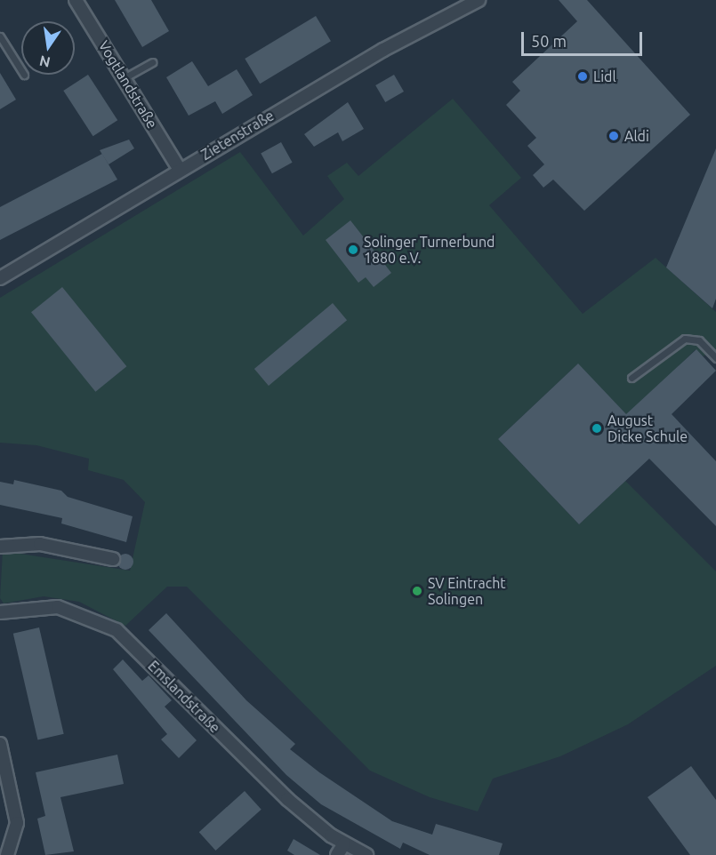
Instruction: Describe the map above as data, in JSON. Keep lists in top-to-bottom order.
{
  "streets": {
    "street": ["Vogtlandstraße", "Zietenstraße", "Emslandstraße"]
  },
  "crossings": [
    ["Vogtlandstraße", "Zietenstraße"]
  ],
  "places": [
    "Lidl",
    "Aldi",
    "Solinger Turnerbund 1880 e.V.",
    "August Dicke Schule",
    "SV Eintracht Solingen"
  ],
  "scale_bar": "50 m",
  "north": "bottom"
}
